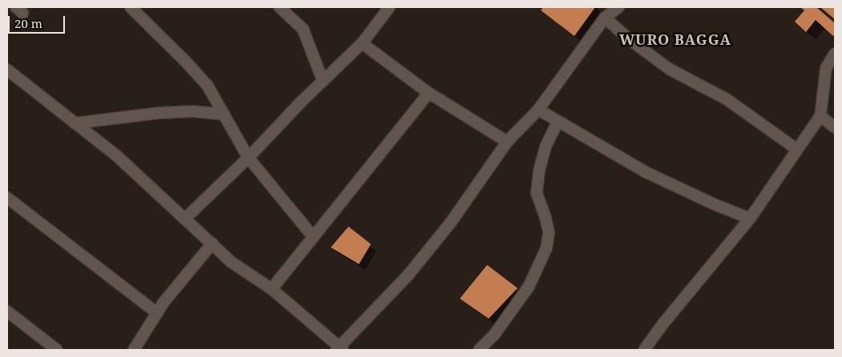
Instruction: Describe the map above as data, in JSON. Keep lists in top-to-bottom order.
{
  "districts": ["WURO BAGGA"],
  "scale_bar": "20 m"
}
